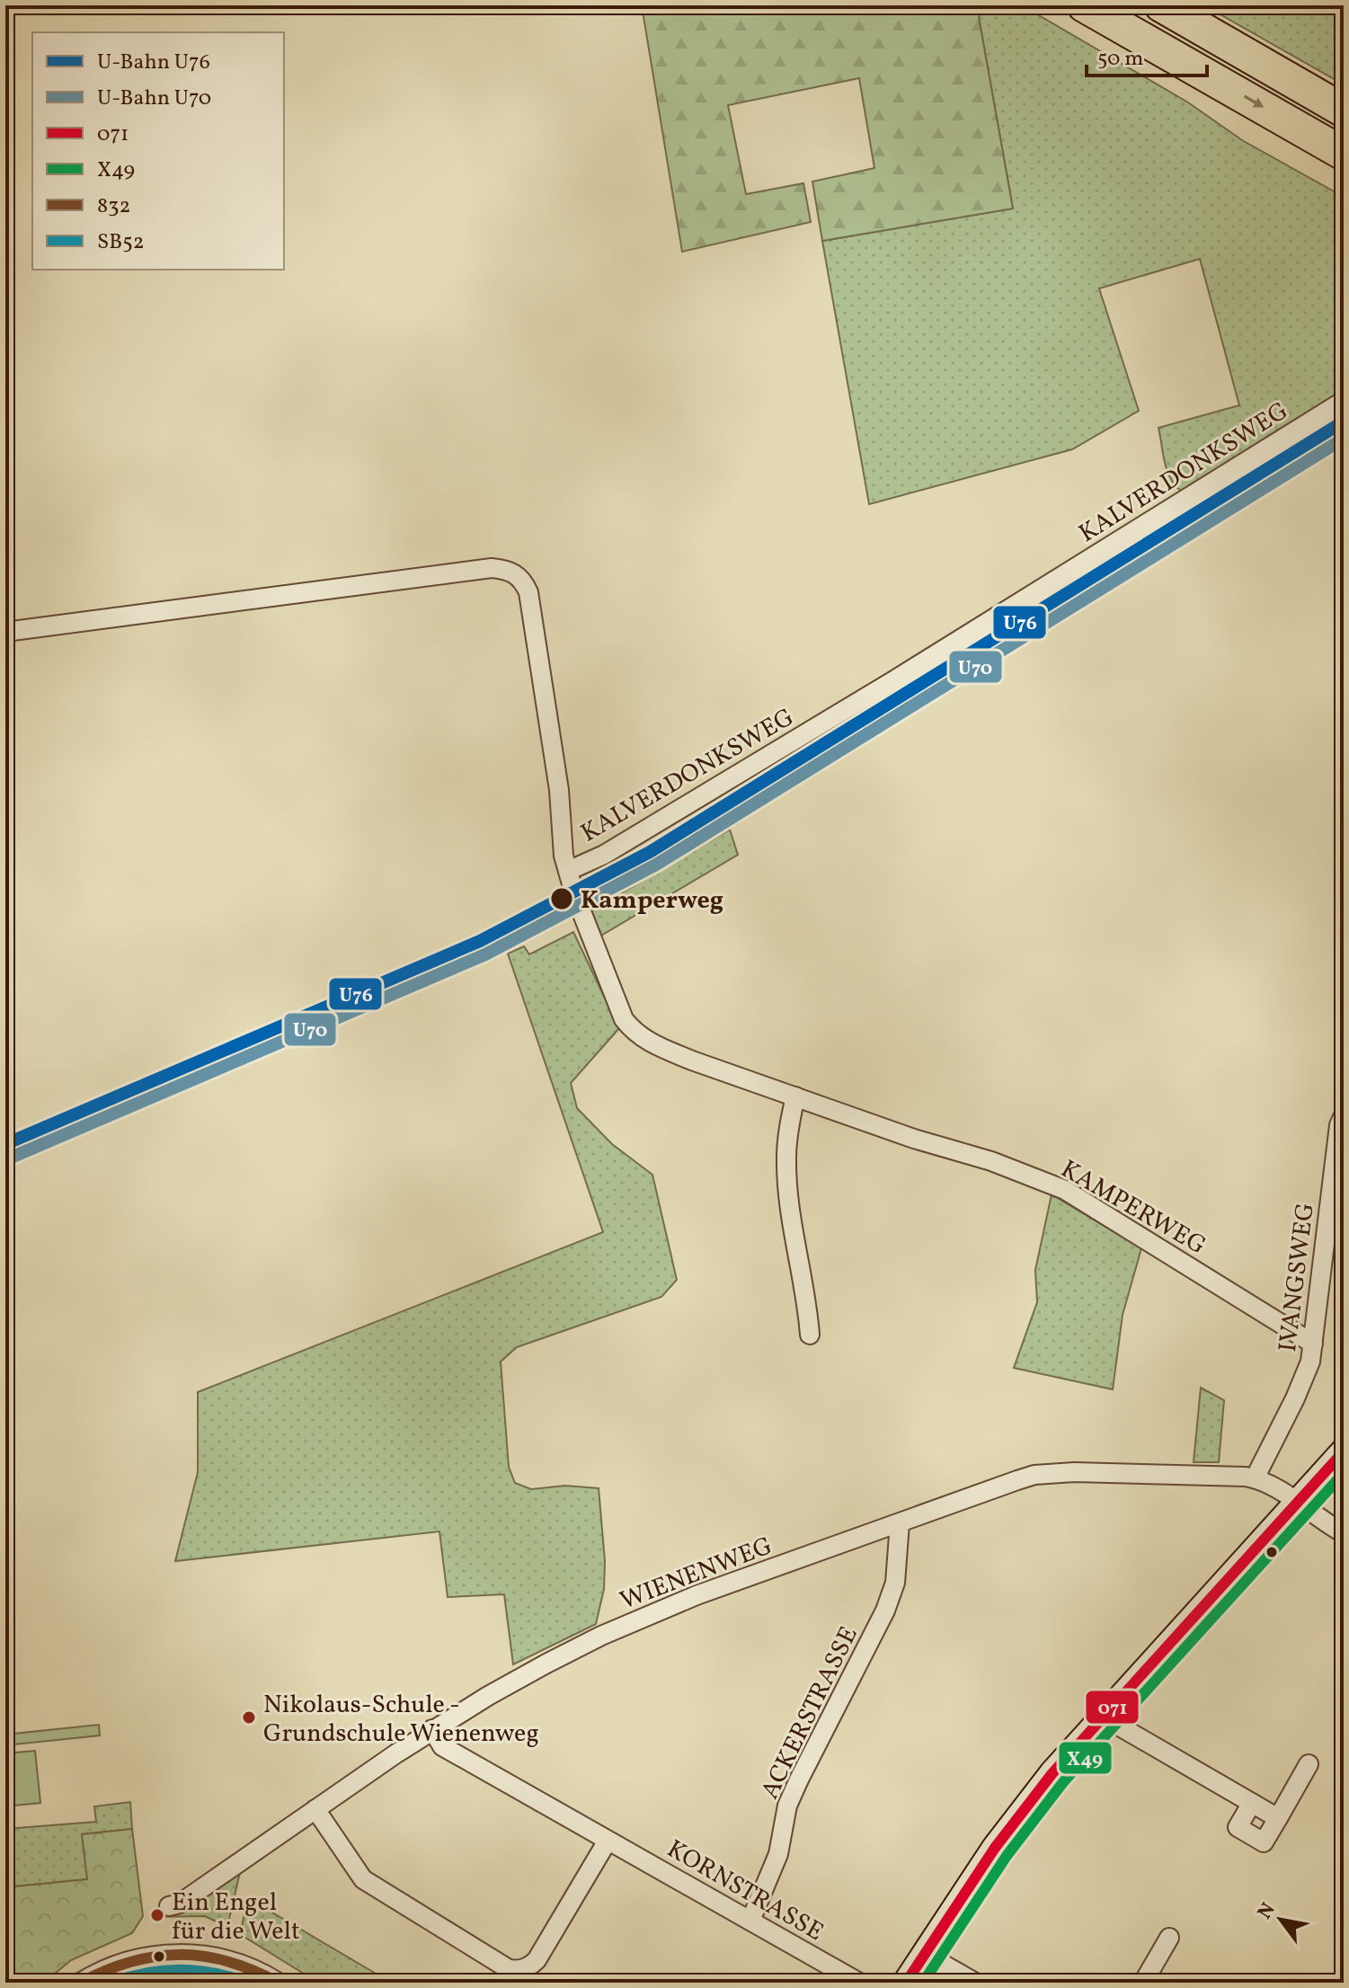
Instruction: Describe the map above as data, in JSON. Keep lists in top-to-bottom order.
{
  "streets": {
    "street": [
      "KALVERDONKSWEG",
      "KAMPERWEG",
      "IVANGSWEG",
      "WIENENWEG",
      "ACKERSTRASSE",
      "KORNSTRASSE"
    ]
  },
  "crossings": [
    ["KALVERDONKSWEG", "KAMPERWEG"],
    ["KAMPERWEG", "IVANGSWEG"],
    ["IVANGSWEG", "WIENENWEG"],
    ["WIENENWEG", "ACKERSTRASSE"],
    ["WIENENWEG", "KORNSTRASSE"],
    ["ACKERSTRASSE", "KORNSTRASSE"]
  ],
  "places": ["Kamperweg", "Nikolaus-Schule - Grundschule Wienenweg", "Ein Engel für die Welt"],
  "lines": [
    "metro line U76",
    "metro line U70",
    "transit line 071",
    "transit line X49",
    "transit line 832",
    "transit line SB52"
  ],
  "legend": [
    "U-Bahn U76",
    "U-Bahn U70",
    "071",
    "X49",
    "832",
    "SB52"
  ],
  "scale_bar": "50 m",
  "north": "top left"
}
